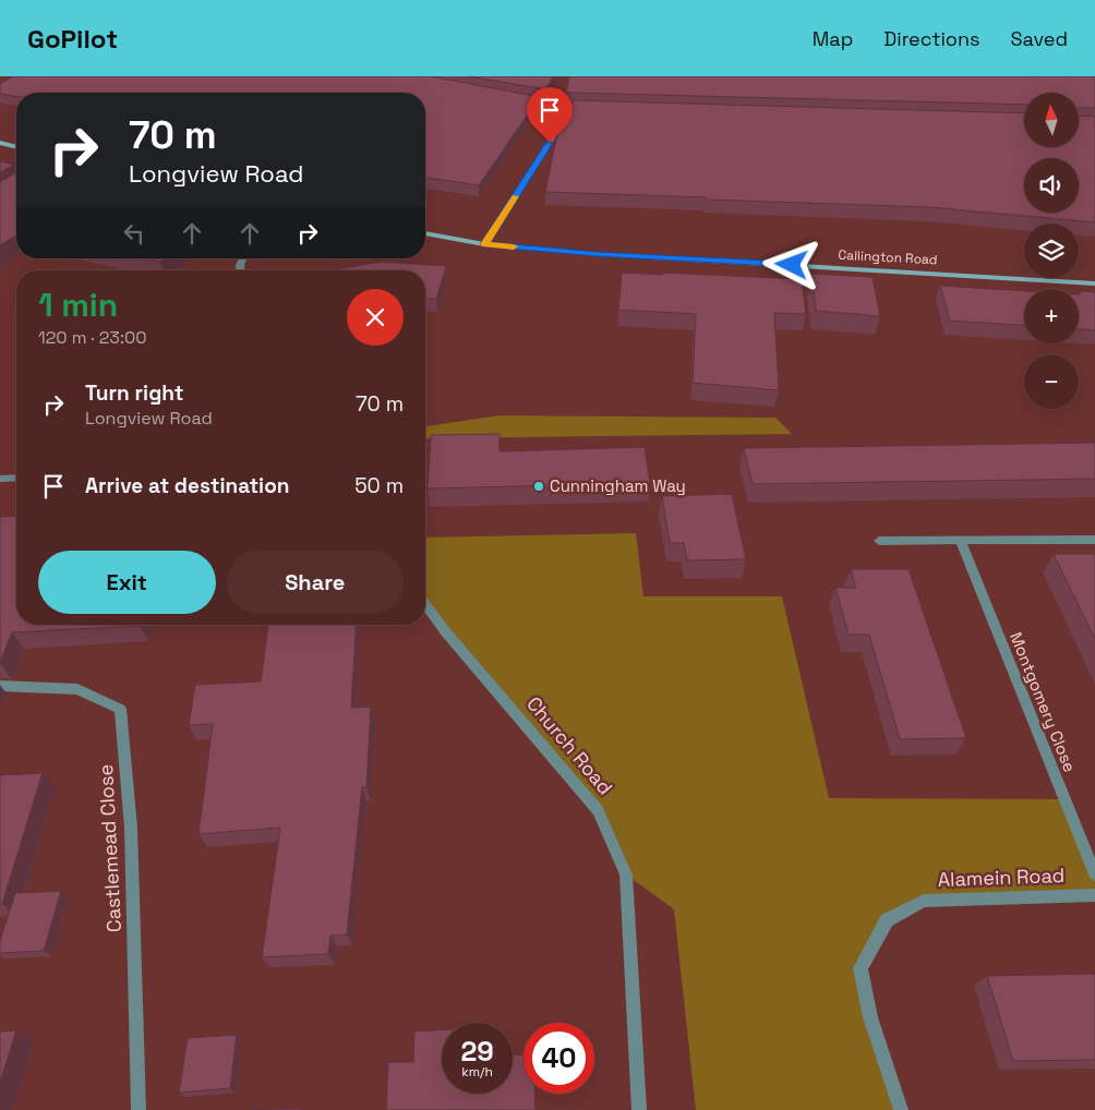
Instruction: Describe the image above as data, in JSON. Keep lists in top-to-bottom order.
{
  "streets": {
    "street": [
      "Callington Road",
      "Montgomery Close",
      "Church Road",
      "Castlemead Close",
      "Alamein Road"
    ]
  },
  "places": ["Cunningham Way"],
  "north": "top",
  "page": {
    "header": "GoPilot",
    "nav": ["Map", "Directions", "Saved"],
    "map_buttons": ["+", "−"],
    "turn": ["70 m", "Longview Road"],
    "heading": ["1 min", "120 m · 23:00"],
    "list": [
      {
        "name": "Turn right",
        "note": "Longview Road",
        "value": "70 m"
      },
      {
        "name": "Arrive at destination",
        "value": "50 m"
      }
    ],
    "buttons": ["Exit", "Share"],
    "speed": "29 km/h",
    "limit": "40"
  }
}
